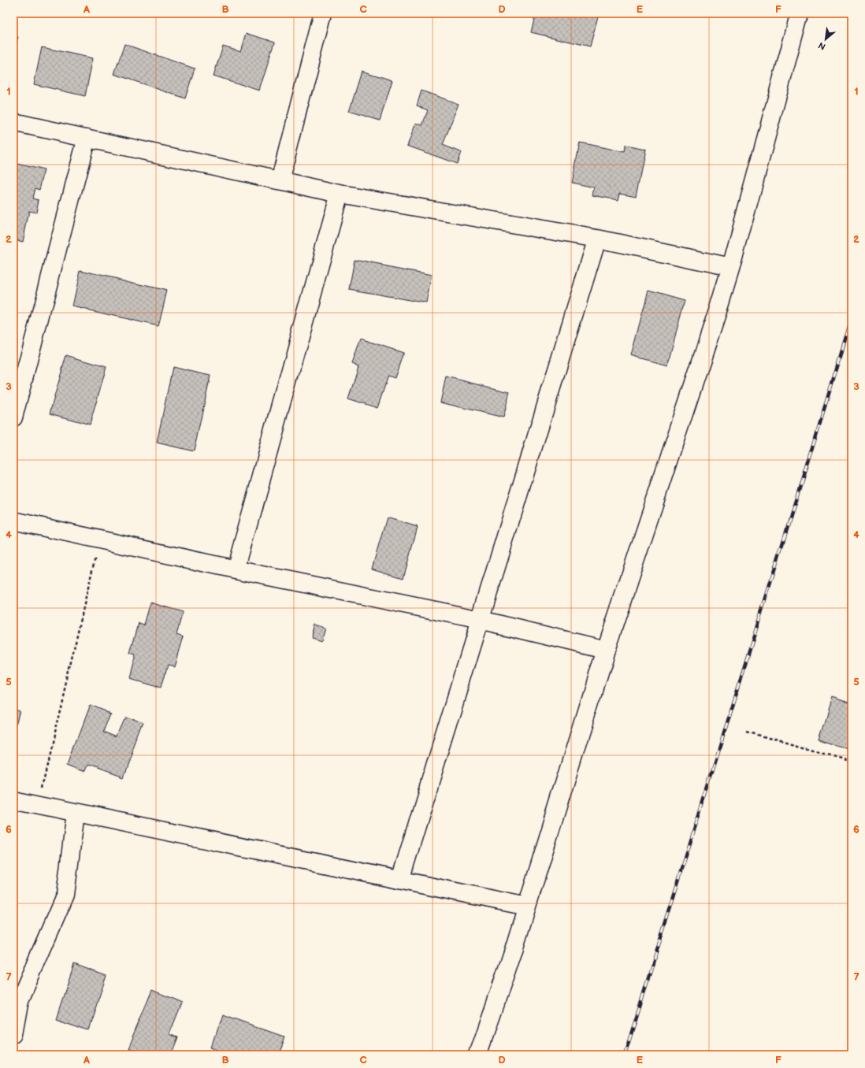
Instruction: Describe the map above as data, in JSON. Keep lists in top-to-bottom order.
{
  "north": "bottom left",
  "grid": {
    "columns": [
      "A",
      "B",
      "C",
      "D",
      "E",
      "F"
    ],
    "rows": [
      "1",
      "2",
      "3",
      "4",
      "5",
      "6",
      "7"
    ]
  }
}
